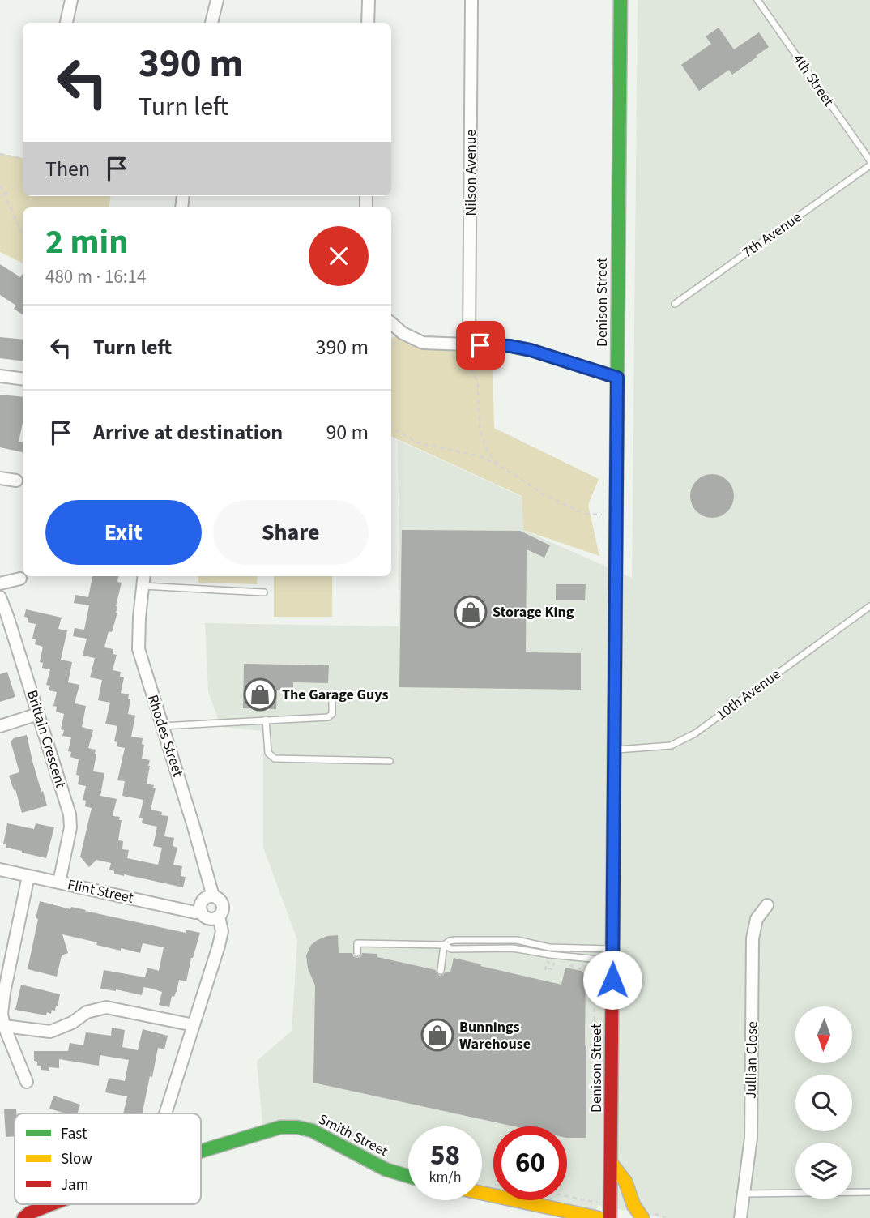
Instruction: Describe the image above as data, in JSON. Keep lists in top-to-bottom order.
{
  "streets": {
    "main road": ["Denison Street", "Smith Street"],
    "street": [
      "Nilson Avenue",
      "Rhodes Street",
      "Brittain Crescent",
      "Flint Street",
      "Jullian Close"
    ],
    "lane": ["4th Street", "7th Avenue", "10th Avenue"]
  },
  "crossings": [
    ["Denison Street", "10th Avenue"],
    ["Rhodes Street", "Flint Street"],
    ["Brittain Crescent", "Flint Street"]
  ],
  "places": {
    "shop": ["Storage King", "The Garage Guys", "Bunnings Warehouse"]
  },
  "legend": ["Fast", "Slow", "Jam"],
  "north": "bottom",
  "page": {
    "turn": ["390 m", "Turn left"],
    "then": "Then",
    "heading": ["2 min", "480 m · 16:14"],
    "list": [
      {
        "name": "Turn left",
        "value": "390 m"
      },
      {
        "name": "Arrive at destination",
        "value": "90 m"
      }
    ],
    "buttons": ["Exit", "Share"],
    "speed": "58 km/h",
    "limit": "60"
  }
}
